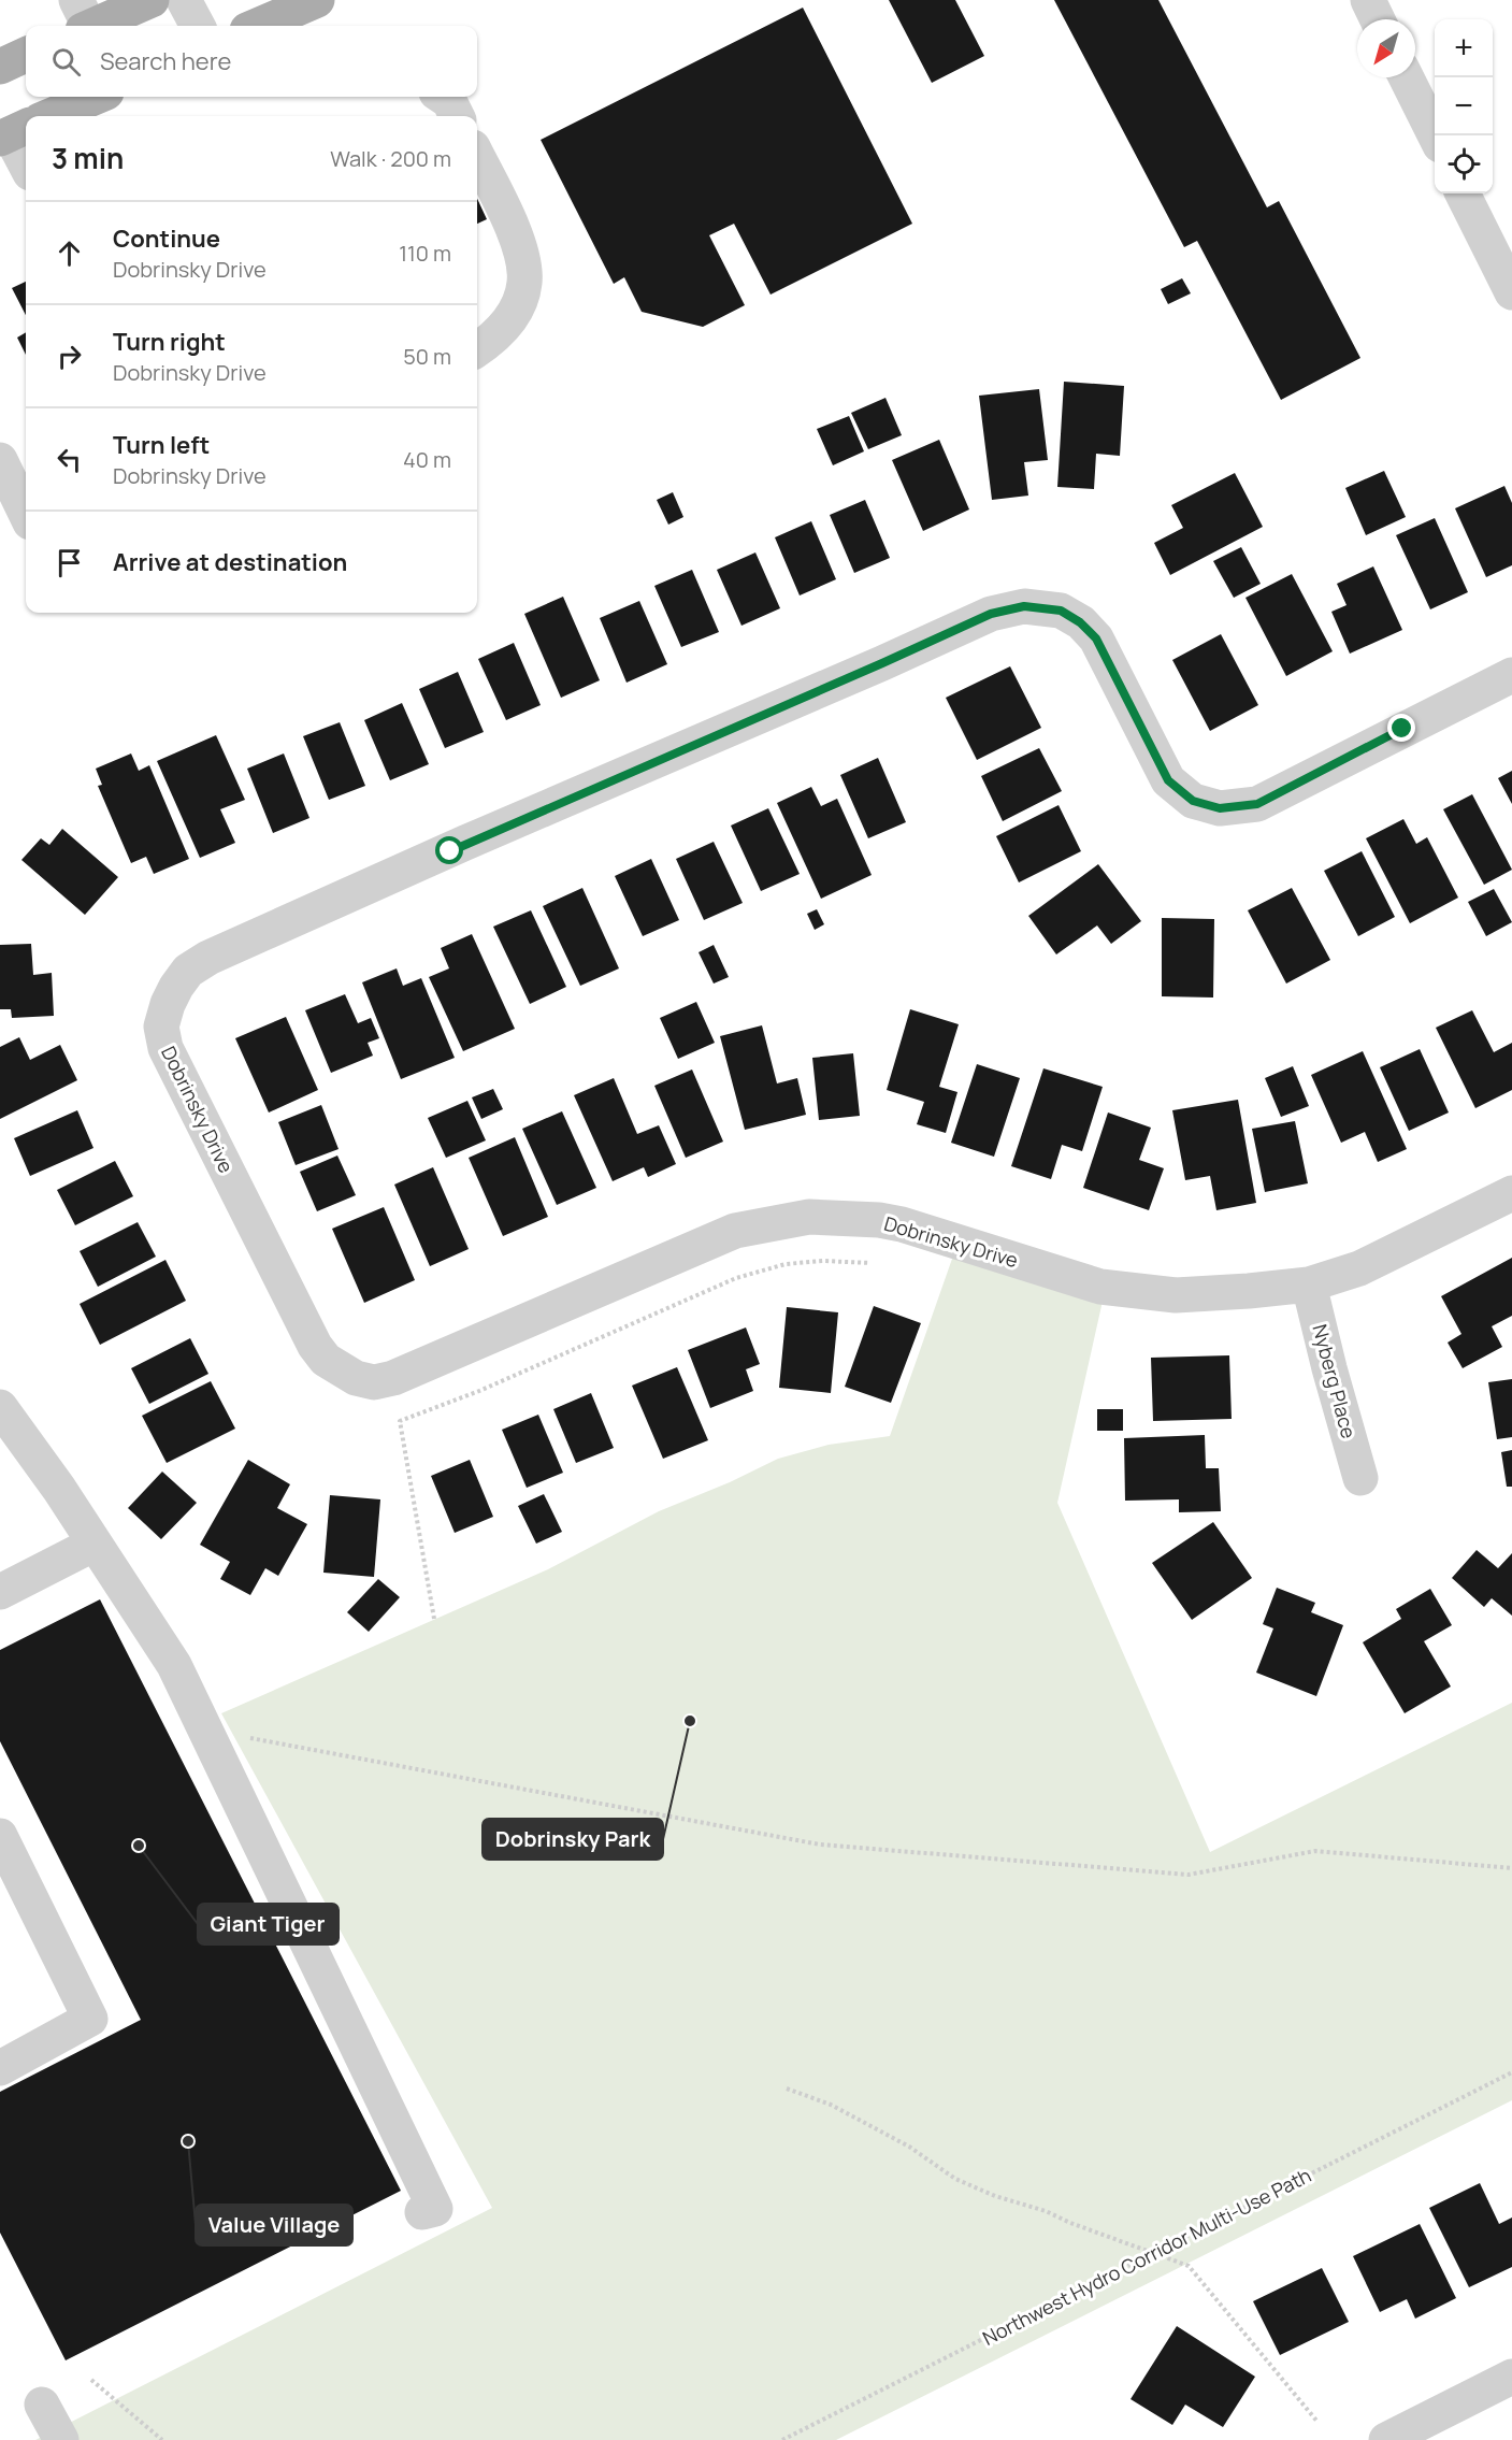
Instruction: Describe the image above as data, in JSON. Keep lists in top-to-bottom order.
{
  "streets": {
    "street": ["Dobrinsky Drive", "Nyberg Place"],
    "path": ["Northwest Hydro Corridor Multi-Use Path"]
  },
  "crossings": [
    ["Dobrinsky Drive", "Nyberg Place"]
  ],
  "places": ["Dobrinsky Park", "Giant Tiger", "Value Village"],
  "north": "bottom left",
  "page": {
    "map_buttons": ["+", "−"],
    "search": "Search here",
    "heading": ["3 min", "Walk · 200 m"],
    "list": [
      ["Continue", "Dobrinsky Drive", "110 m"],
      ["Turn right", "Dobrinsky Drive", "50 m"],
      ["Turn left", "Dobrinsky Drive", "40 m"],
      "Arrive at destination"
    ]
  }
}
